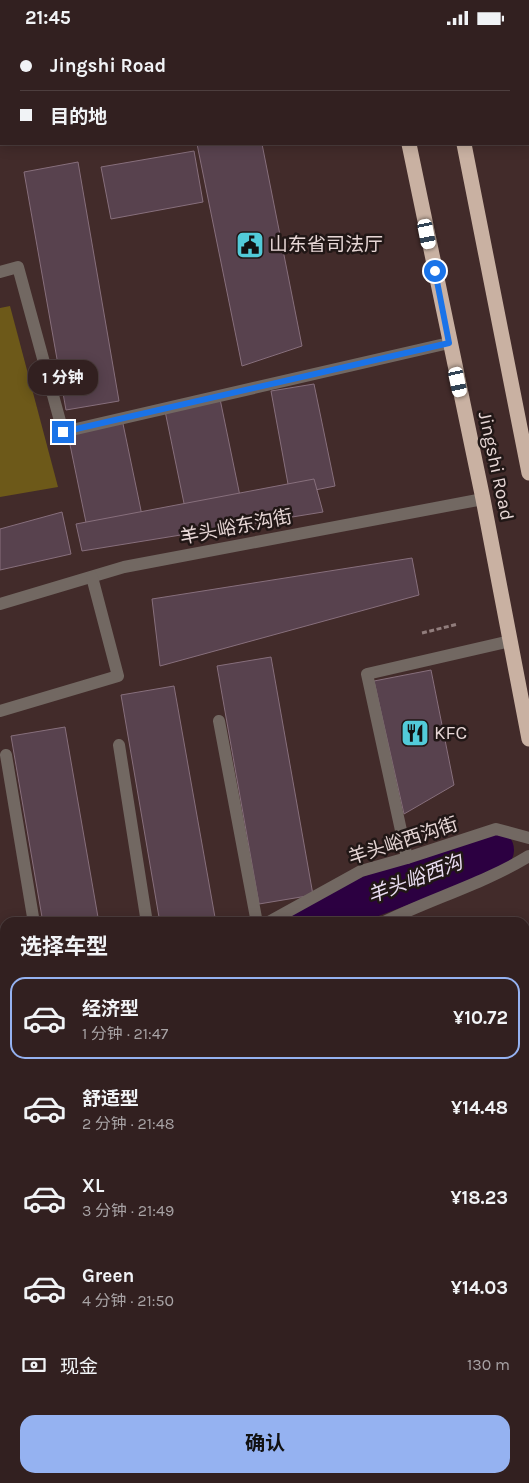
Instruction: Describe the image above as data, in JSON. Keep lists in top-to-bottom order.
{
  "streets": {
    "highway": ["Jingshi Road"],
    "street": ["羊头峪东沟街", "羊头峪西沟街"]
  },
  "crossings": [
    ["Jingshi Road", "羊头峪东沟街"]
  ],
  "water": ["羊头峪西沟"],
  "places": {
    "public building": ["山东省司法厅"],
    "restaurant": ["KFC"]
  },
  "page": {
    "status": "21:45",
    "banner": ["Jingshi Road", "目的地"],
    "bubble": "1 分钟",
    "heading": "选择车型",
    "list": [
      {
        "name": "经济型",
        "note": "1 分钟 · 21:47",
        "value": "¥10.72"
      },
      {
        "name": "舒适型",
        "note": "2 分钟 · 21:48",
        "value": "¥14.48"
      },
      {
        "name": "XL",
        "note": "3 分钟 · 21:49",
        "value": "¥18.23"
      },
      {
        "name": "Green",
        "note": "4 分钟 · 21:50",
        "value": "¥14.03"
      }
    ],
    "pay": ["现金", "130 m"],
    "buttons": "确认"
  }
}
